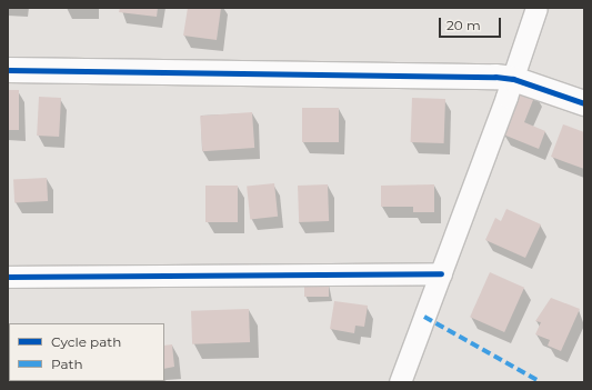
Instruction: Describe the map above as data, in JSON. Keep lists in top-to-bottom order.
{
  "legend": ["Cycle path", "Path"],
  "scale_bar": "20 m"
}
